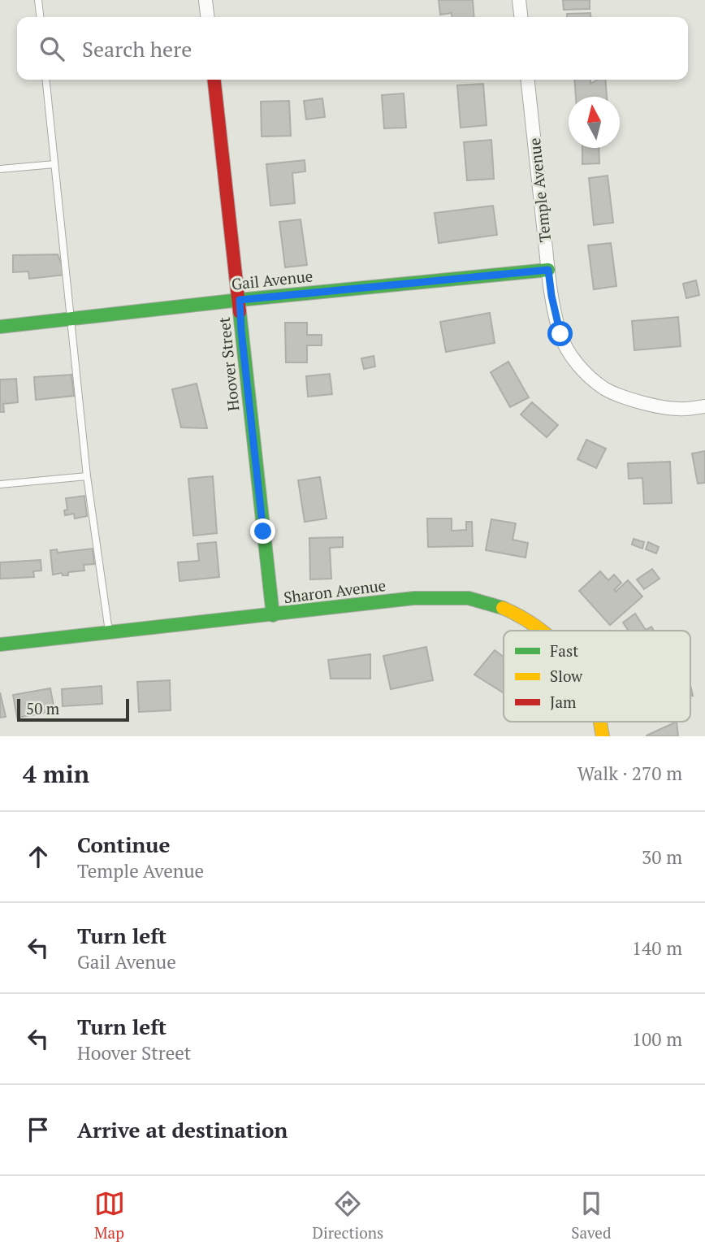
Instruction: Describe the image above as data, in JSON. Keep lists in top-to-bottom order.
{
  "streets": {
    "street": [
      "Temple Avenue",
      "Gail Avenue",
      "Hoover Street",
      "Sharon Avenue"
    ]
  },
  "crossings": [
    ["Temple Avenue", "Gail Avenue"],
    ["Gail Avenue", "Hoover Street"],
    ["Hoover Street", "Sharon Avenue"]
  ],
  "legend": ["Fast", "Slow", "Jam"],
  "scale_bar": "50 m",
  "north": "top",
  "page": {
    "search": "Search here",
    "scale": "50 m",
    "heading": ["4 min", "Walk · 270 m"],
    "list": [
      ["Continue", "Temple Avenue", "30 m"],
      ["Turn left", "Gail Avenue", "140 m"],
      ["Turn left", "Hoover Street", "100 m"],
      "Arrive at destination"
    ],
    "nav": ["Map", "Directions", "Saved"]
  }
}
